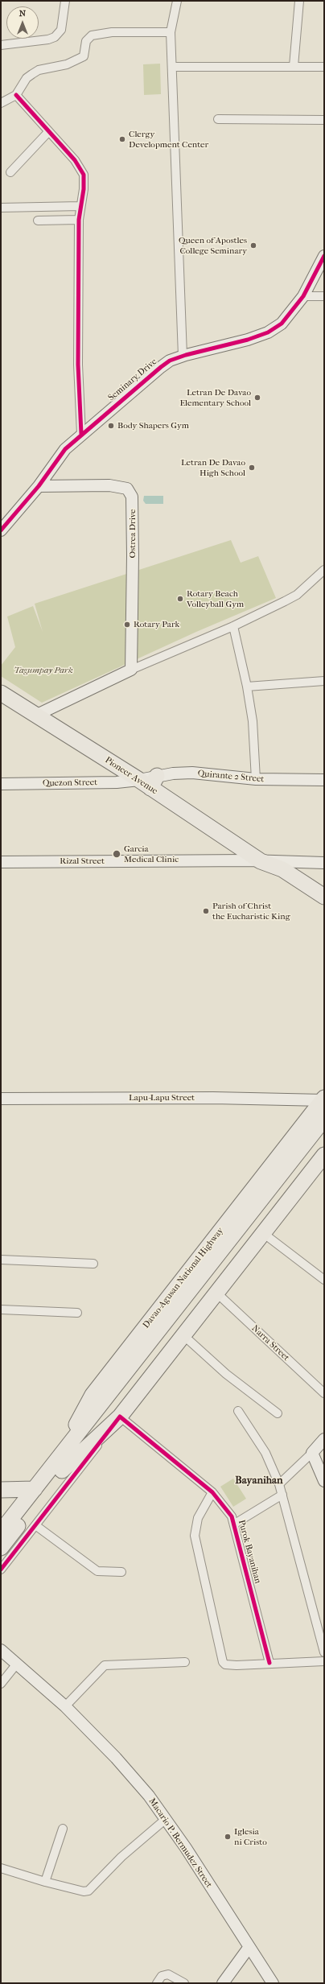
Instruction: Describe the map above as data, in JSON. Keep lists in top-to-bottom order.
{
  "streets": {
    "highway": ["Pioneer Avenue", "Davao-Agusan National Highway"],
    "street": [
      "Seminary Drive",
      "Ostrea Drive",
      "Quirante 2 Street",
      "Quezon Street",
      "Rizal Street",
      "Lapu-Lapu Street",
      "Narra Street",
      "Purok Bayanihan",
      "Macario P. Bermudez Street"
    ]
  },
  "crossings": [
    ["Seminary Drive", "Ostrea Drive"],
    ["Pioneer Avenue", "Quirante 2 Street"],
    ["Pioneer Avenue", "Quezon Street"],
    ["Pioneer Avenue", "Rizal Street"],
    ["Quirante 2 Street", "Quezon Street"],
    ["Lapu-Lapu Street", "Davao-Agusan National Highway"],
    ["Davao-Agusan National Highway", "Narra Street"],
    ["Davao-Agusan National Highway", "Purok Bayanihan"]
  ],
  "districts": ["Bayanihan"],
  "parks": ["Tagumpay Park"],
  "places": [
    "Clergy Development Center",
    "Queen of Apostles College Seminary",
    "Letran De Davao Elementary School",
    "Body Shapers Gym",
    "Letran De Davao High School",
    "Rotary Beach Volleyball Gym",
    "Rotary Park",
    "Garcia Medical Clinic",
    "Parish of Christ the Eucharistic King",
    "Iglesia ni Cristo"
  ],
  "north": "top"
}
